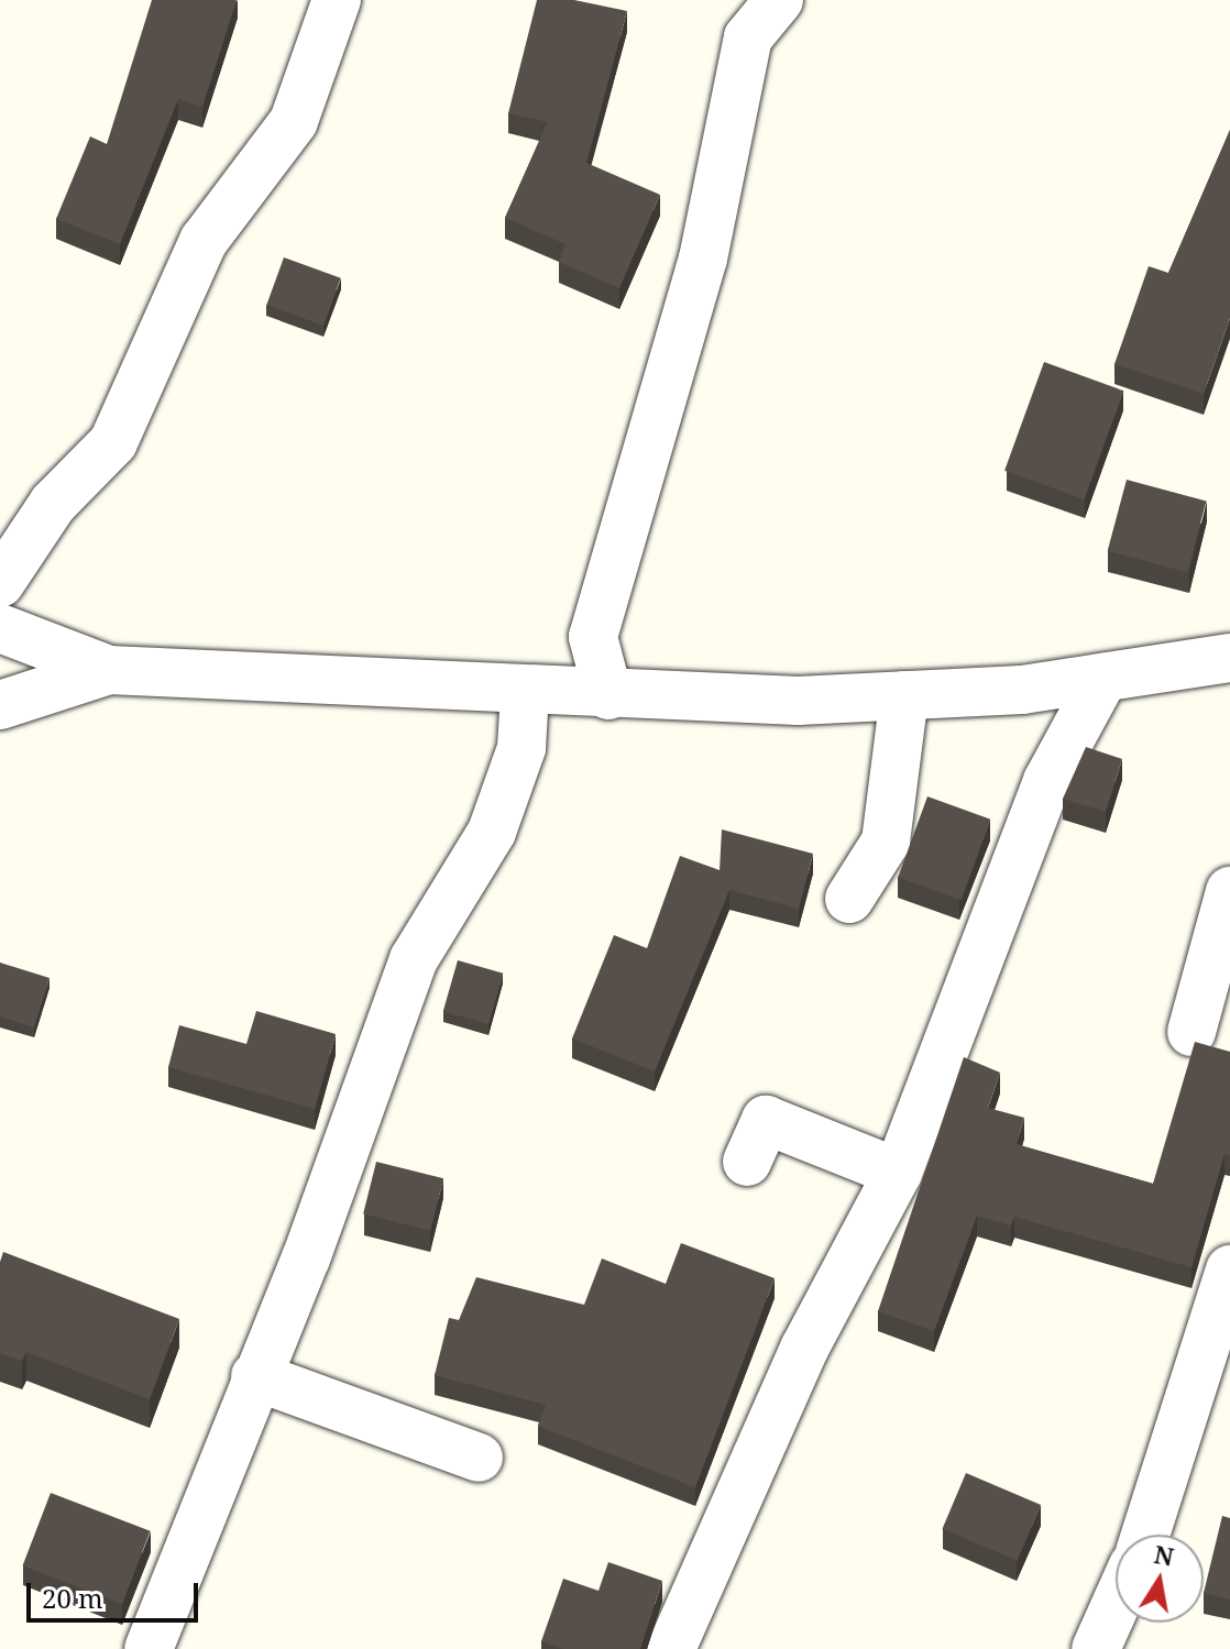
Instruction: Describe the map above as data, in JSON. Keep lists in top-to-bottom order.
{
  "scale_bar": "20 m",
  "north": "top"
}
